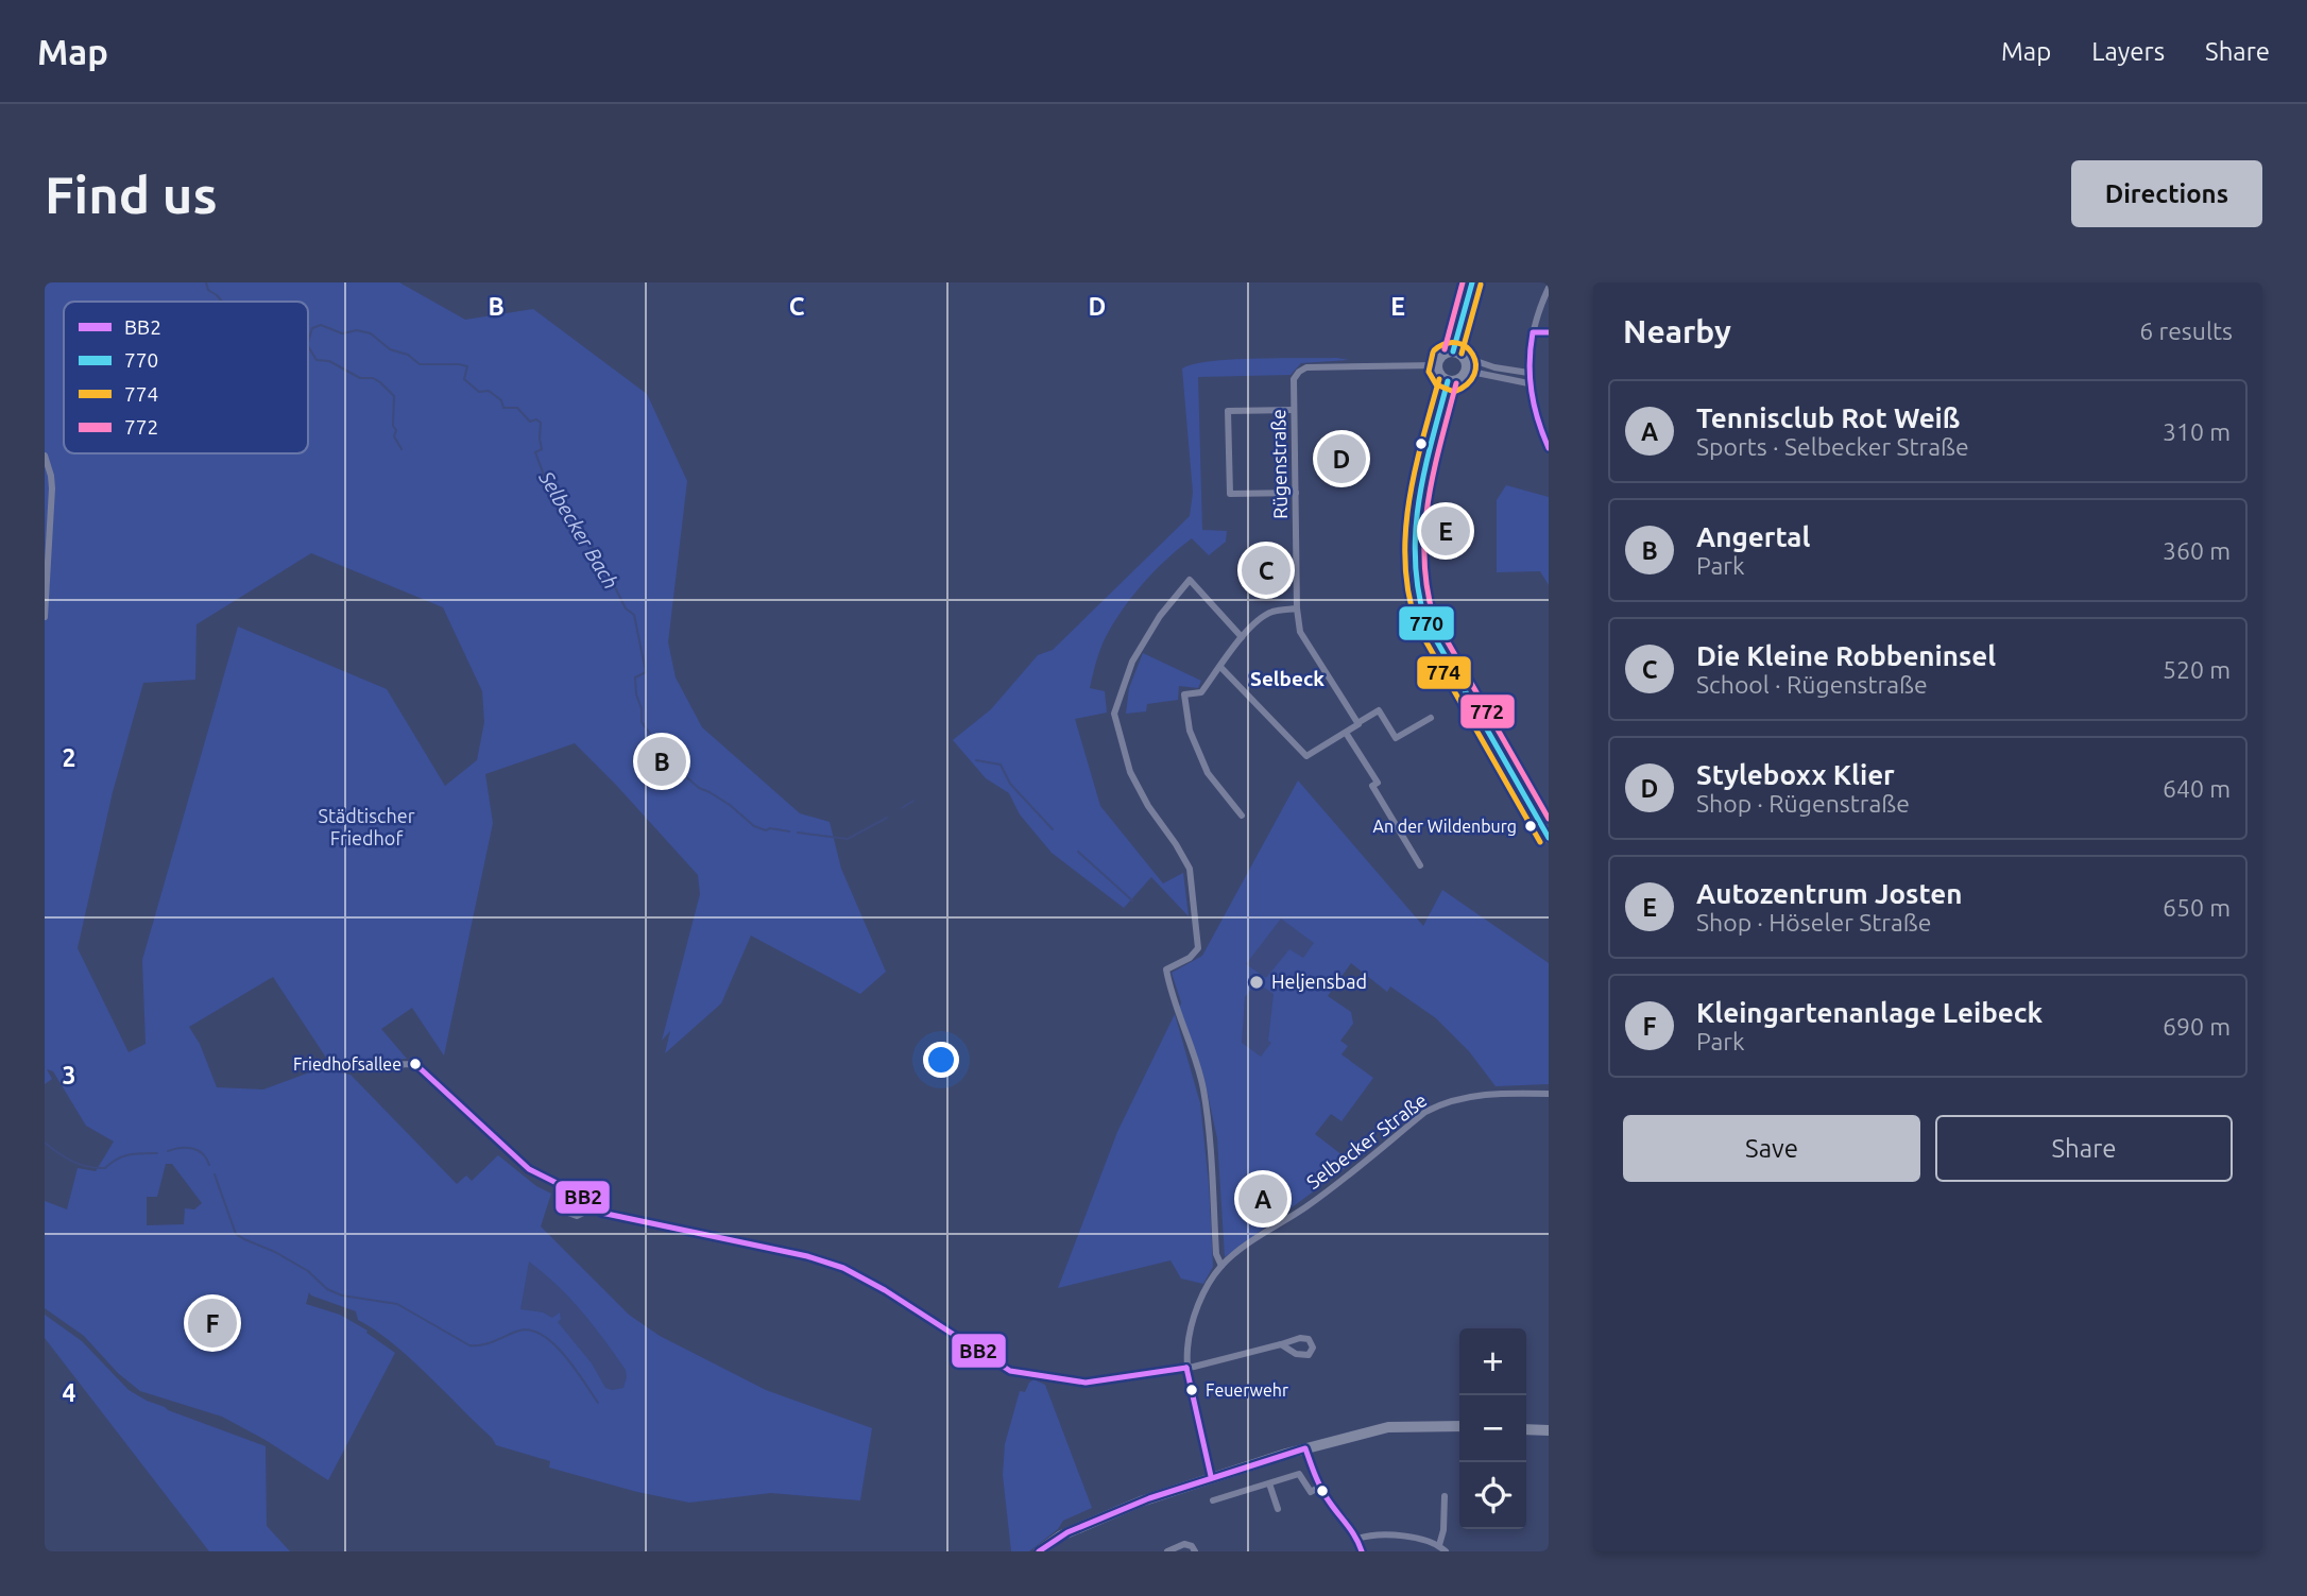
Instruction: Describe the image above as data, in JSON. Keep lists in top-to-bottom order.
{
  "streets": {
    "street": ["Rügenstraße", "Selbecker Straße"]
  },
  "districts": ["Selbeck"],
  "water": ["Selbecker Bach"],
  "parks": ["Städtischer Friedhof"],
  "places": [
    "An der Wildenburg",
    "Heljensbad",
    "Friedhofsallee",
    "Feuerwehr"
  ],
  "lines": [
    "transit line 770",
    "transit line 772",
    "transit line 774",
    "transit line BB2"
  ],
  "legend": [
    "BB2",
    "770",
    "774",
    "772"
  ],
  "page": {
    "header": "Map",
    "nav": ["Map", "Layers", "Share"],
    "buttons": [
      "Directions",
      ["Save", "Share"]
    ],
    "title": "Find us",
    "heading": ["Nearby", "6 results"],
    "list": [
      {
        "mark": "A",
        "name": "Tennisclub Rot Weiß",
        "note": "Sports · Selbecker Straße",
        "value": "310 m"
      },
      {
        "mark": "B",
        "name": "Angertal",
        "note": "Park",
        "value": "360 m"
      },
      {
        "mark": "C",
        "name": "Die Kleine Robbeninsel",
        "note": "School · Rügenstraße",
        "value": "520 m"
      },
      {
        "mark": "D",
        "name": "Styleboxx Klier",
        "note": "Shop · Rügenstraße",
        "value": "640 m"
      },
      {
        "mark": "E",
        "name": "Autozentrum Josten",
        "note": "Shop · Höseler Straße",
        "value": "650 m"
      },
      {
        "mark": "F",
        "name": "Kleingartenanlage Leibeck",
        "note": "Park",
        "value": "690 m"
      }
    ],
    "pins": [
      "D",
      "E",
      "C",
      "B",
      "A",
      "F"
    ],
    "map_buttons": ["+", "−"]
  },
  "grid": {
    "columns": [
      "B",
      "C",
      "D",
      "E"
    ],
    "rows": ["2", "3", "4"]
  }
}
